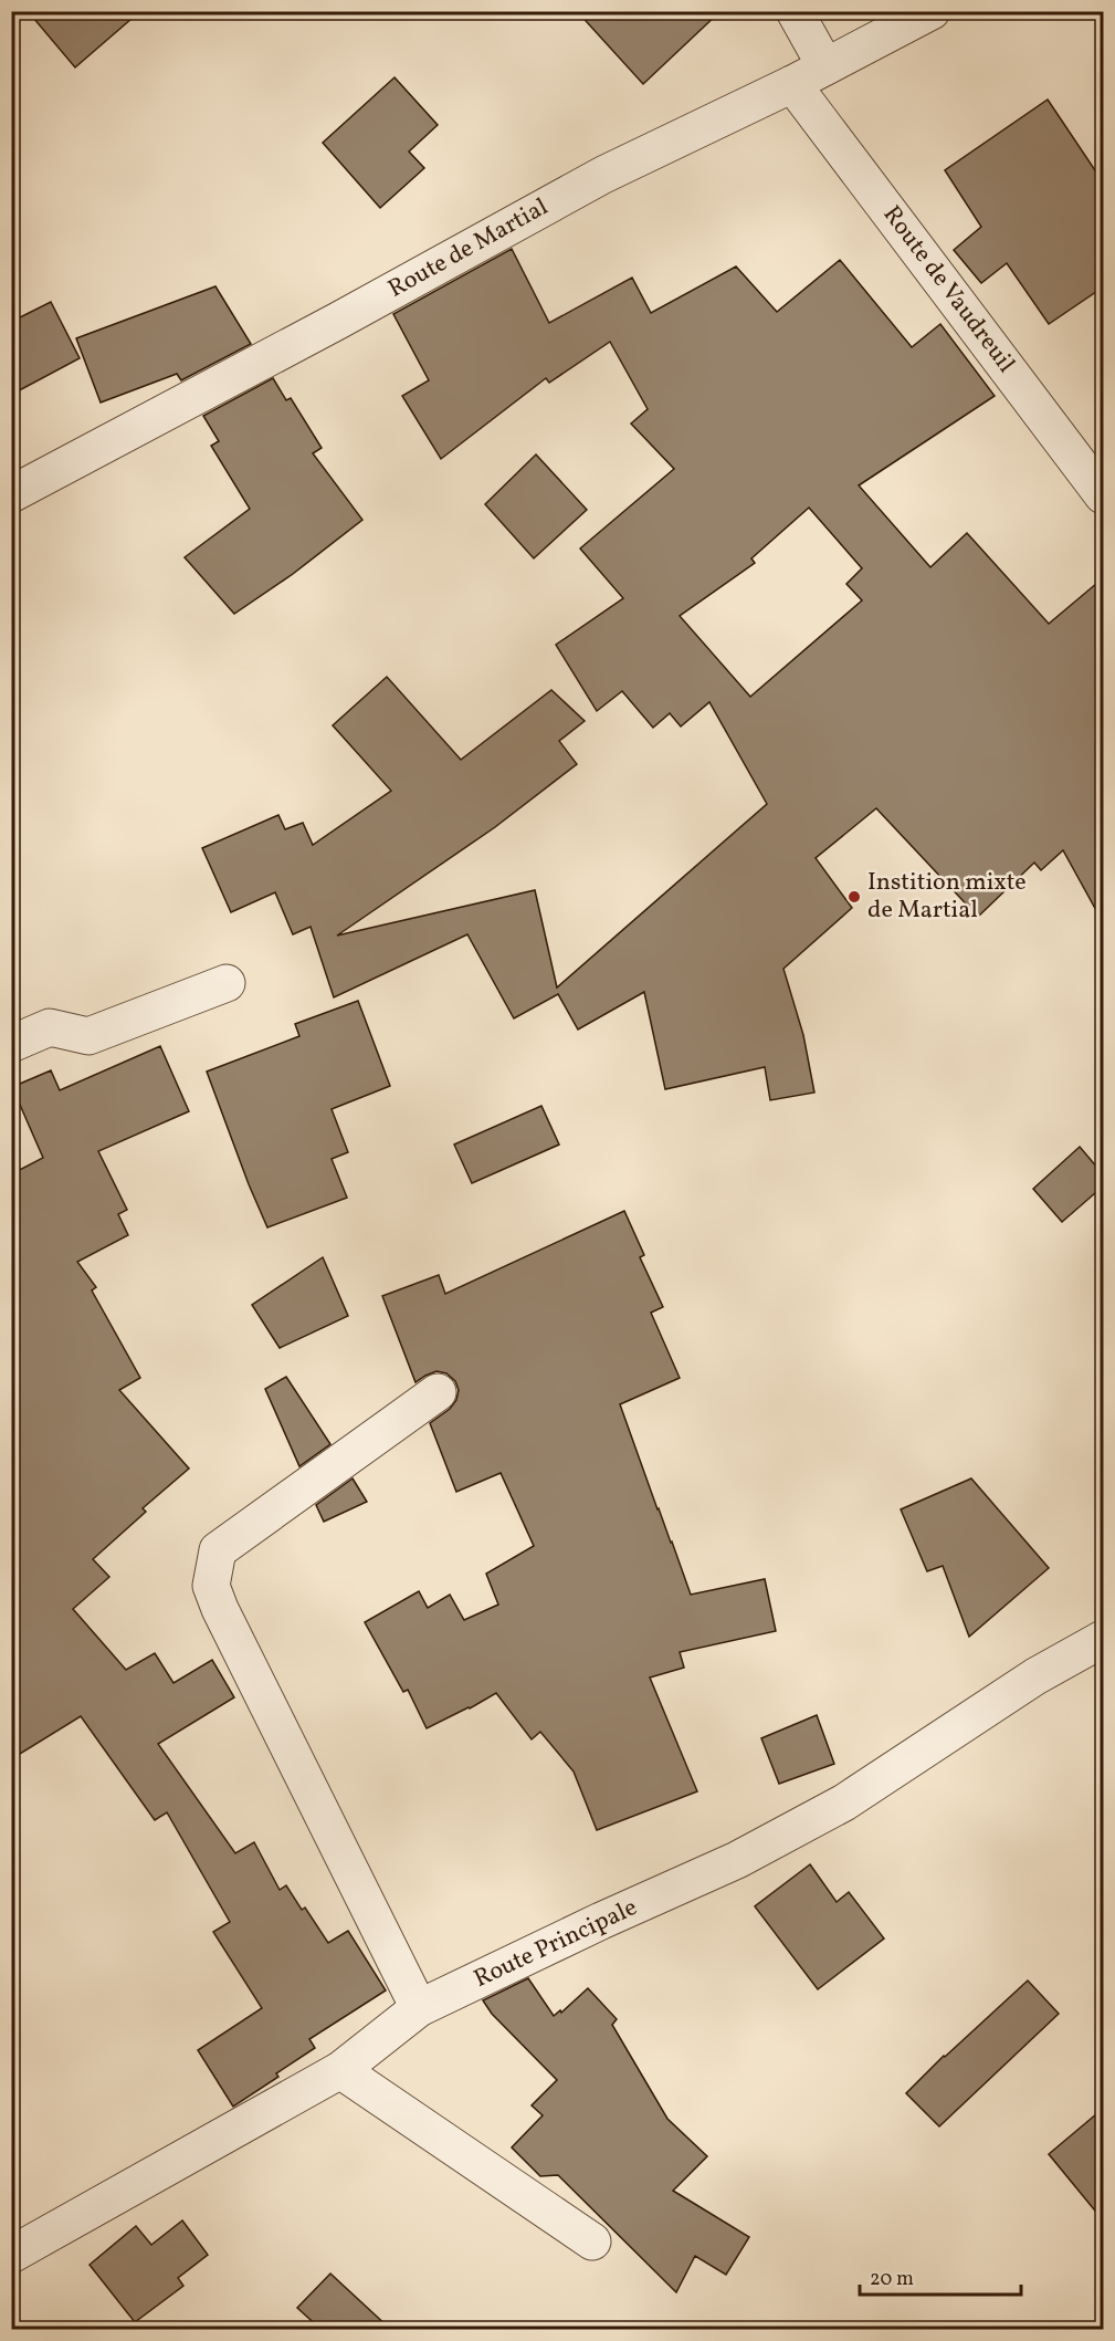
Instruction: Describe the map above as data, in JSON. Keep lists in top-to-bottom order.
{
  "streets": {
    "street": ["Route de Martial", "Route de Vaudreuil", "Route Principale"]
  },
  "crossings": [
    ["Route de Martial", "Route de Vaudreuil"]
  ],
  "places": ["Instition mixte de Martial"],
  "scale_bar": "20 m"
}
